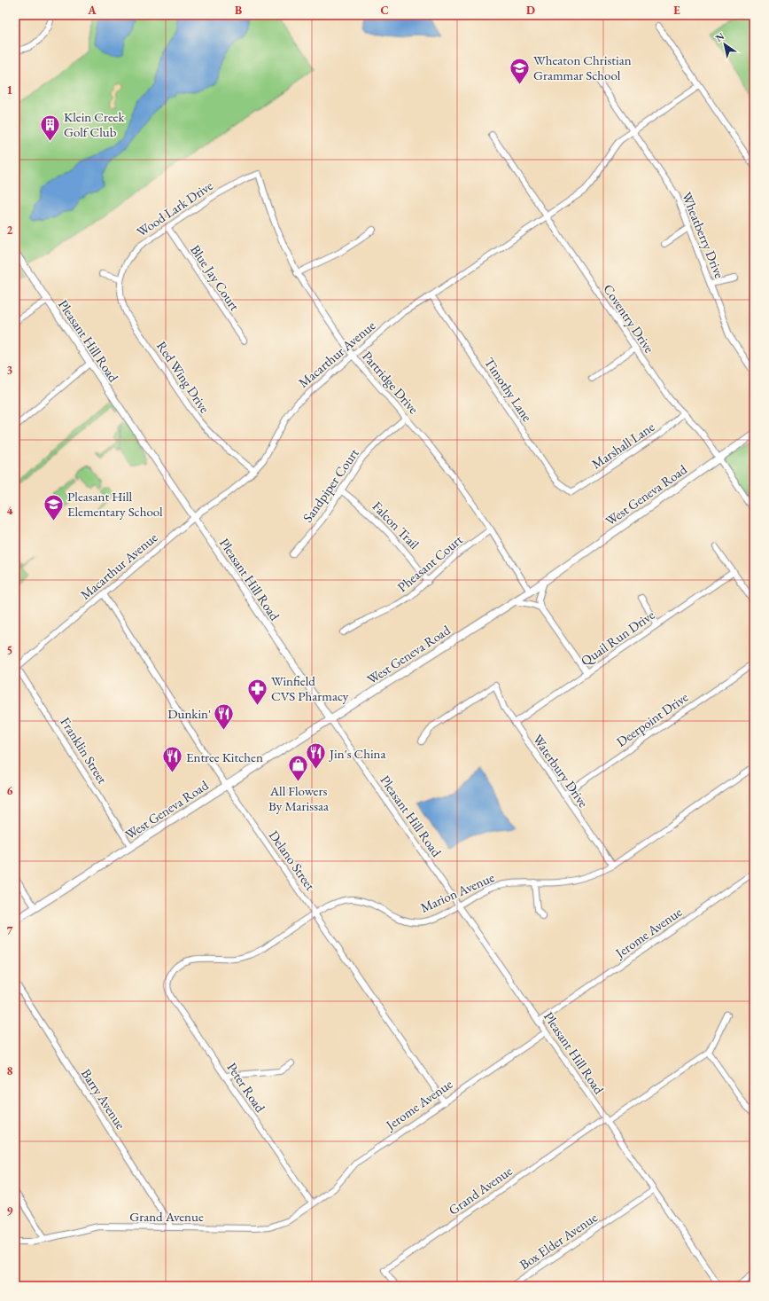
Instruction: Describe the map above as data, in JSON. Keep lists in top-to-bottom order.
{
  "streets": {
    "main road": ["West Geneva Road"],
    "street": [
      "Wood Lark Drive",
      "Wheatberry Drive",
      "Blue Jay Court",
      "Coventry Drive",
      "Pleasant Hill Road",
      "Macarthur Avenue",
      "Red Wing Drive",
      "Partridge Drive",
      "Timothy Lane",
      "Marshall Lane",
      "Sandpiper Court",
      "Falcon Trail",
      "Pheasant Court",
      "Quail Run Drive",
      "Deerpoint Drive",
      "Franklin Street",
      "Waterbury Drive",
      "Delano Street",
      "Marion Avenue",
      "Jerome Avenue",
      "Peter Road",
      "Barry Avenue",
      "Grand Avenue",
      "Box Elder Avenue"
    ]
  },
  "crossings": [
    ["Wood Lark Drive", "Blue Jay Court"],
    ["Wood Lark Drive", "Red Wing Drive"],
    ["Wood Lark Drive", "Partridge Drive"],
    ["Wheatberry Drive", "Macarthur Avenue"],
    ["Coventry Drive", "Macarthur Avenue"],
    ["Coventry Drive", "Marshall Lane"],
    ["Coventry Drive", "West Geneva Road"],
    ["Pleasant Hill Road", "Macarthur Avenue"],
    ["Pleasant Hill Road", "West Geneva Road"],
    ["Pleasant Hill Road", "Marion Avenue"],
    ["Pleasant Hill Road", "Jerome Avenue"],
    ["Pleasant Hill Road", "Grand Avenue"],
    ["Pleasant Hill Road", "Box Elder Avenue"],
    ["Macarthur Avenue", "Red Wing Drive"],
    ["Macarthur Avenue", "Partridge Drive"],
    ["Macarthur Avenue", "Timothy Lane"],
    ["Macarthur Avenue", "Franklin Street"],
    ["Macarthur Avenue", "Delano Street"],
    ["Partridge Drive", "Sandpiper Court"],
    ["Partridge Drive", "West Geneva Road"],
    ["Partridge Drive", "Pheasant Court"],
    ["Timothy Lane", "Marshall Lane"],
    ["Sandpiper Court", "Falcon Trail"],
    ["West Geneva Road", "Franklin Street"],
    ["West Geneva Road", "Delano Street"],
    ["Falcon Trail", "Pheasant Court"],
    ["Quail Run Drive", "Waterbury Drive"],
    ["Deerpoint Drive", "Waterbury Drive"],
    ["Waterbury Drive", "Marion Avenue"],
    ["Delano Street", "Marion Avenue"],
    ["Delano Street", "Jerome Avenue"],
    ["Marion Avenue", "Peter Road"],
    ["Jerome Avenue", "Peter Road"],
    ["Jerome Avenue", "Grand Avenue"],
    ["Peter Road", "Grand Avenue"],
    ["Barry Avenue", "Grand Avenue"]
  ],
  "places": {
    "school or university": ["Wheaton Christian Grammar School", "Pleasant Hill Elementary School"],
    "building": ["Klein Creek Golf Club"],
    "pharmacy": ["Winfield CVS Pharmacy"],
    "restaurant": ["Dunkin'", "Jin's China", "Entree Kitchen"],
    "shop": ["All Flowers By Marissaa"]
  },
  "north": "top left",
  "grid": {
    "columns": [
      "A",
      "B",
      "C",
      "D",
      "E"
    ],
    "rows": [
      "1",
      "2",
      "3",
      "4",
      "5",
      "6",
      "7",
      "8",
      "9"
    ]
  }
}
